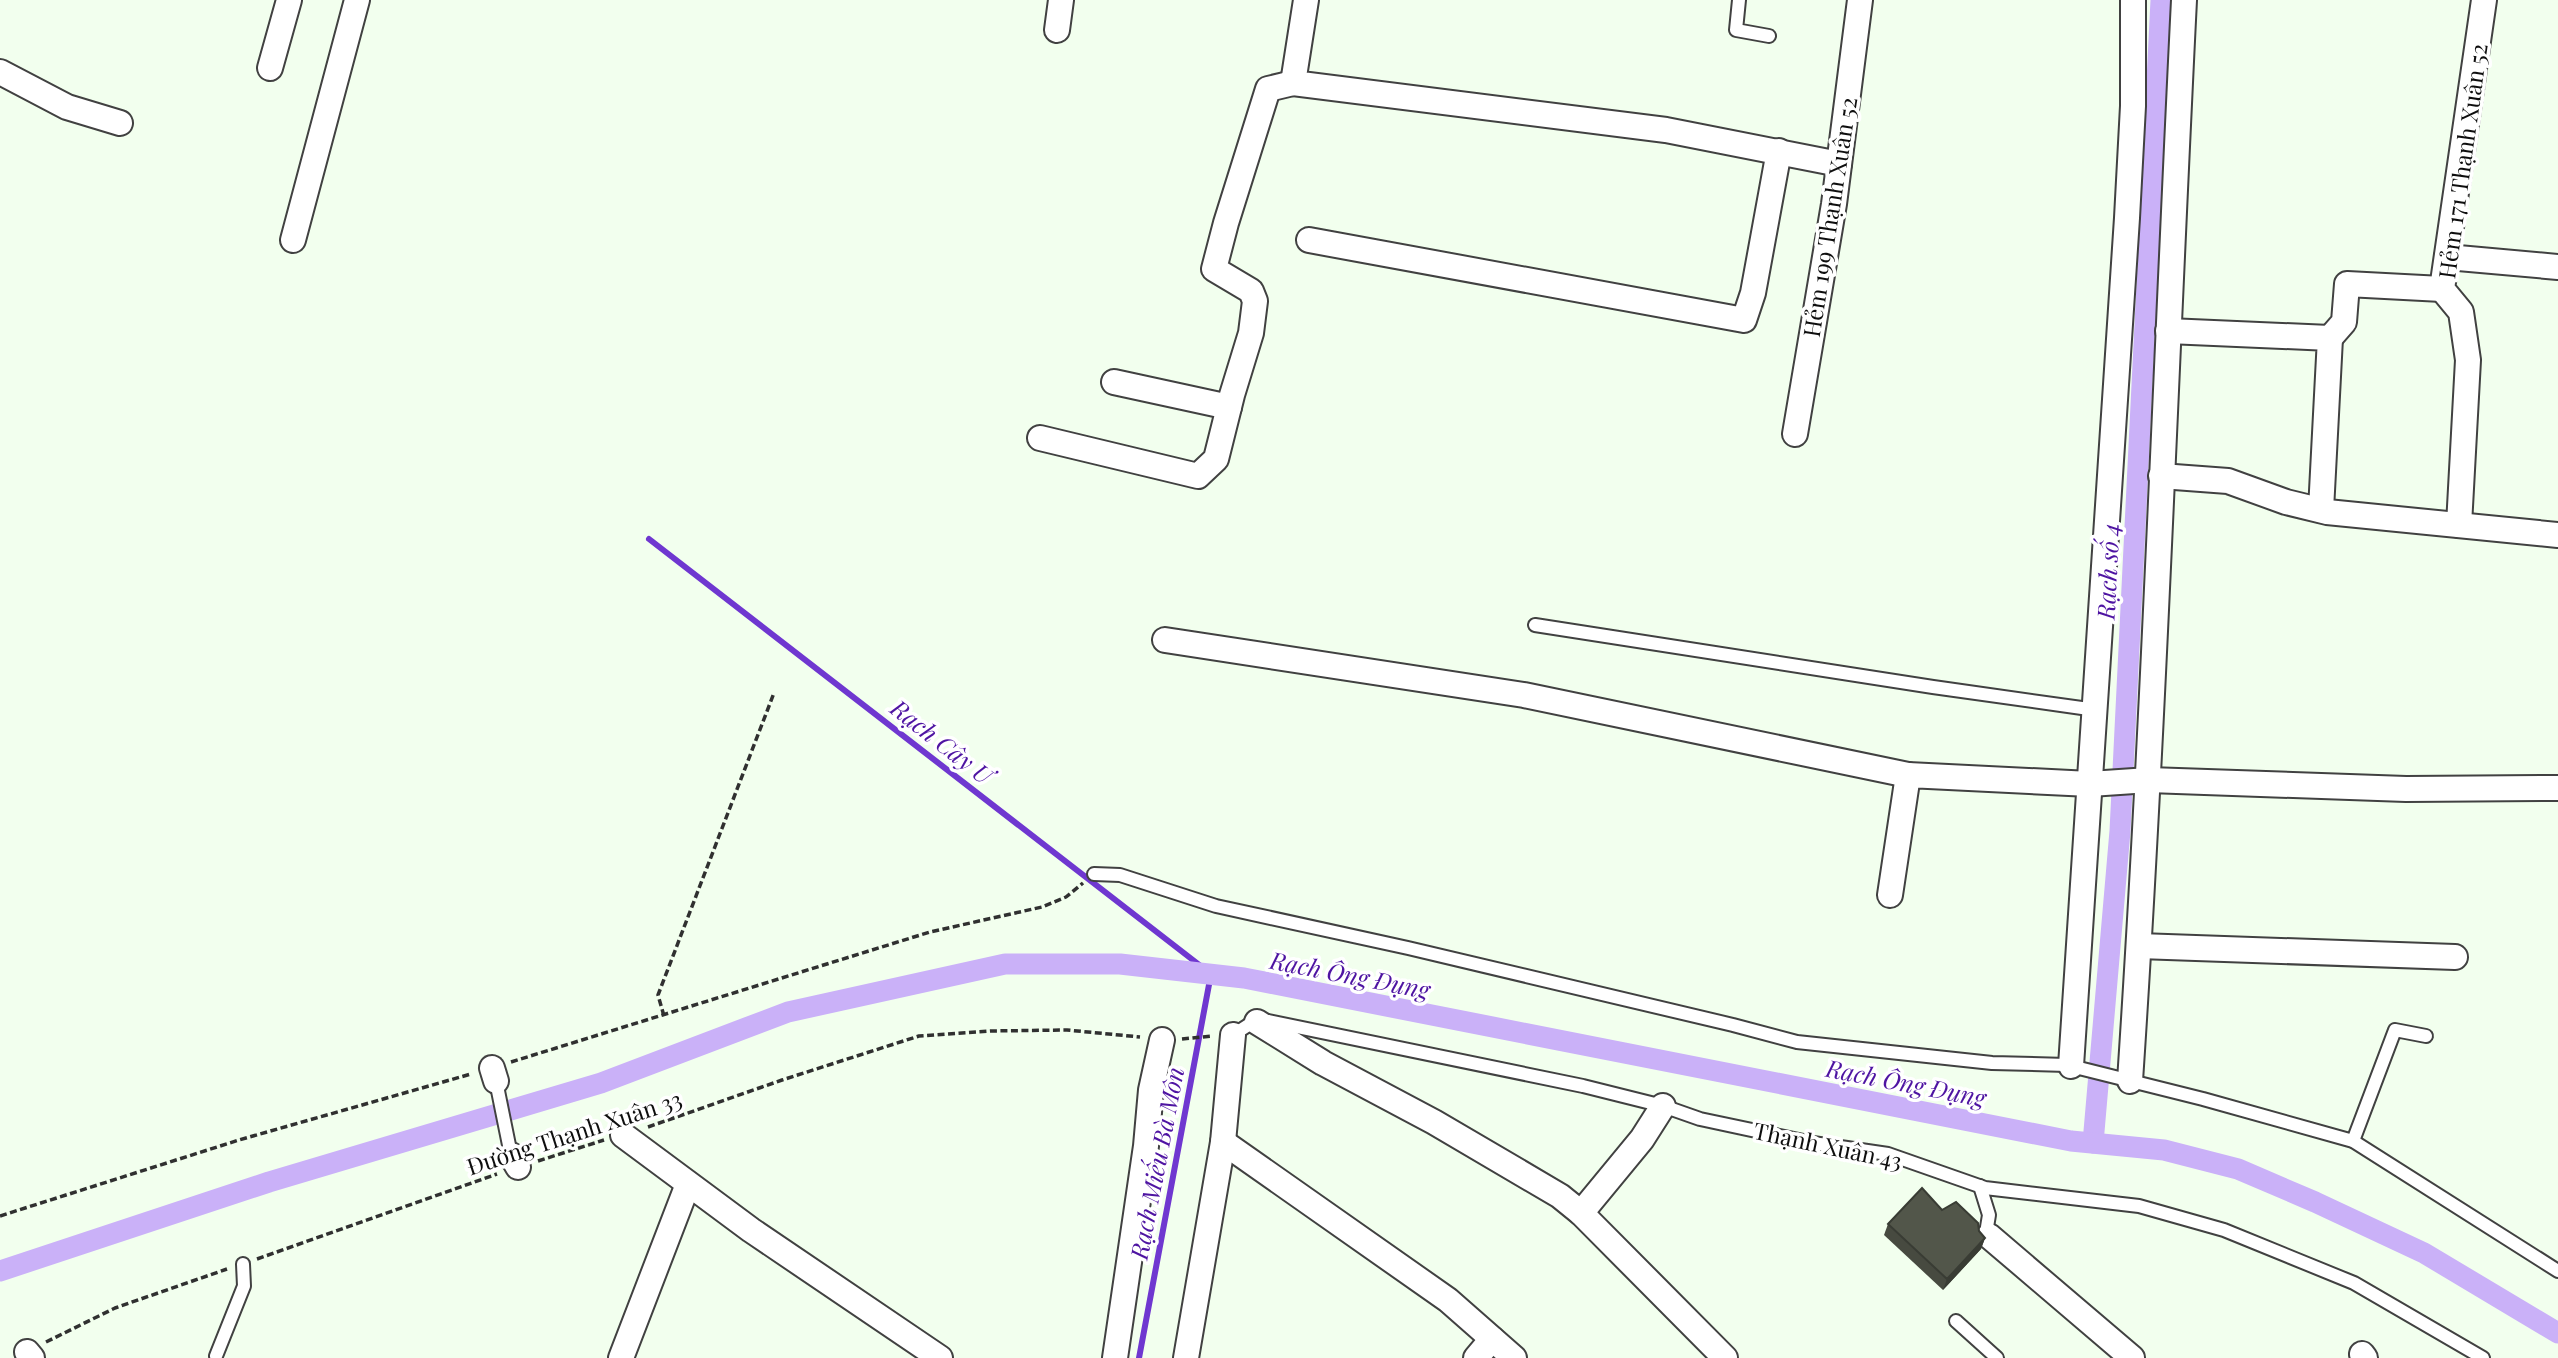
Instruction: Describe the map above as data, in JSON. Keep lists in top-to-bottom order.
{
  "streets": {
    "street": ["Hẻm 171 Thạnh Xuân 52", "Hẻm 199 Thạnh Xuân 52"],
    "lane": ["Thạnh Xuân 43"],
    "path": ["Đường Thạnh Xuân 33"]
  },
  "water": [
    "Rạch số 4",
    "Rạch Cây Ư",
    "Rạch Ông Đụng",
    "Rạch Miếu Bà Môn"
  ]
}
